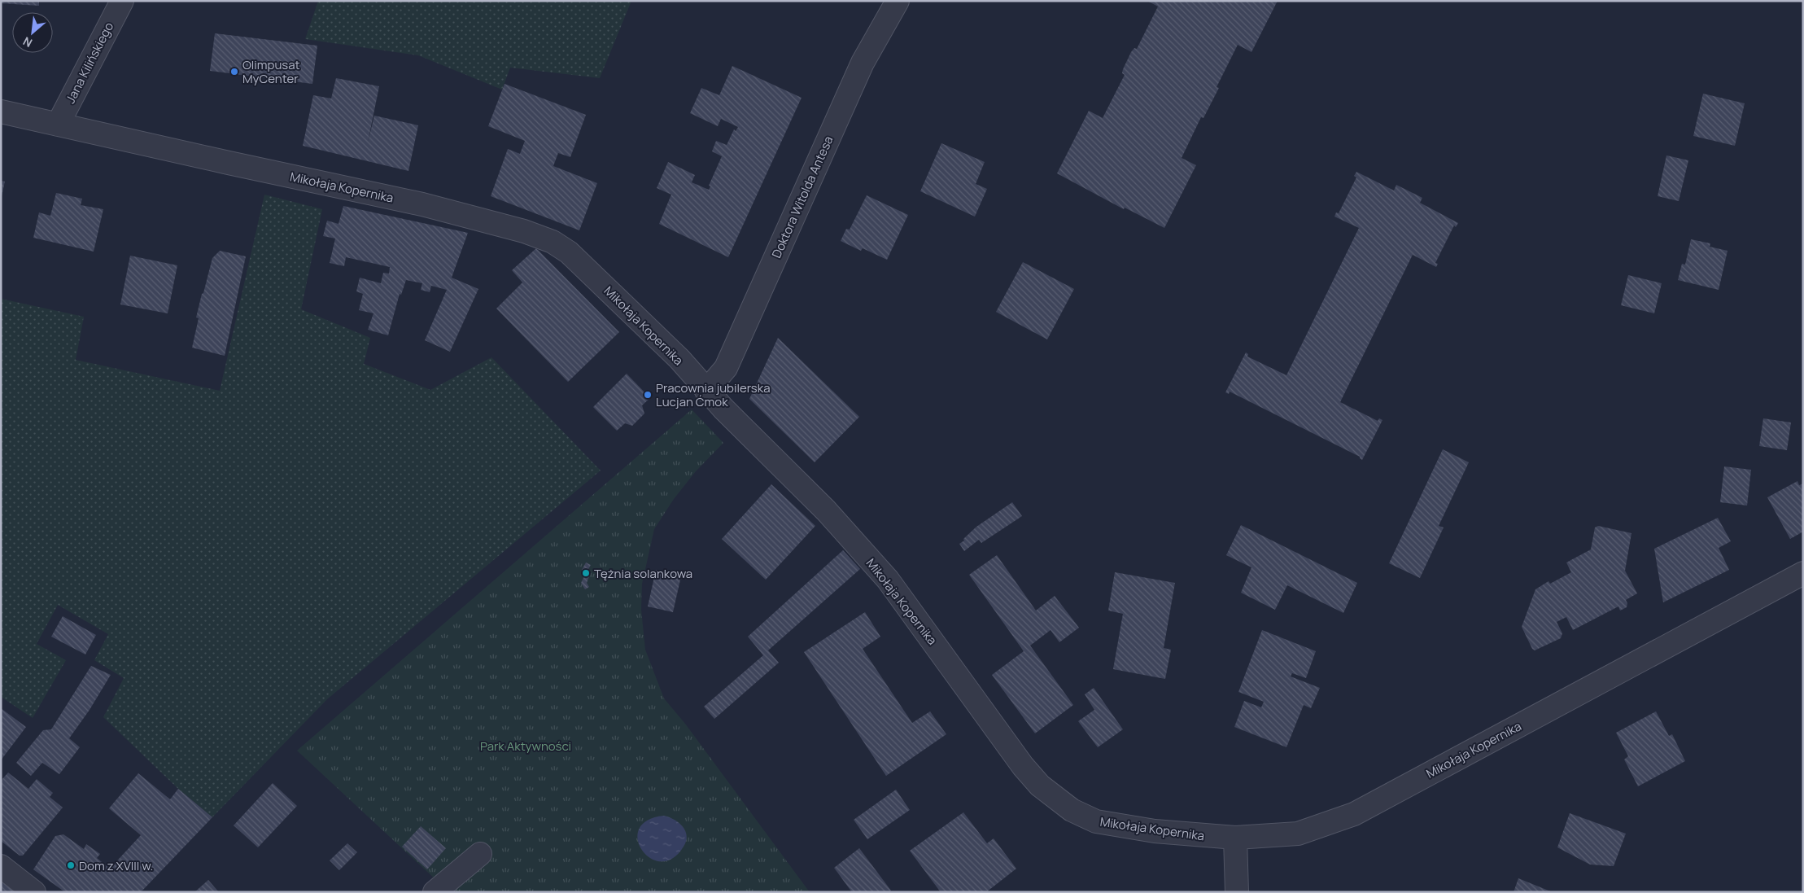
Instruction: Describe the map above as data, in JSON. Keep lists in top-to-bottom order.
{
  "streets": {
    "street": ["Jana Kilińskiego", "Mikołaja Kopernika", "Doktora Witolda Antesa"]
  },
  "crossings": [
    ["Jana Kilińskiego", "Mikołaja Kopernika"],
    ["Mikołaja Kopernika", "Doktora Witolda Antesa"]
  ],
  "parks": ["Park Aktywności"],
  "places": [
    "Olimpusat MyCenter",
    "Pracownia jubilerska Lucjan Ćmok",
    "Tężnia solankowa",
    "Dom z XVIII w."
  ],
  "north": "bottom left"
}
